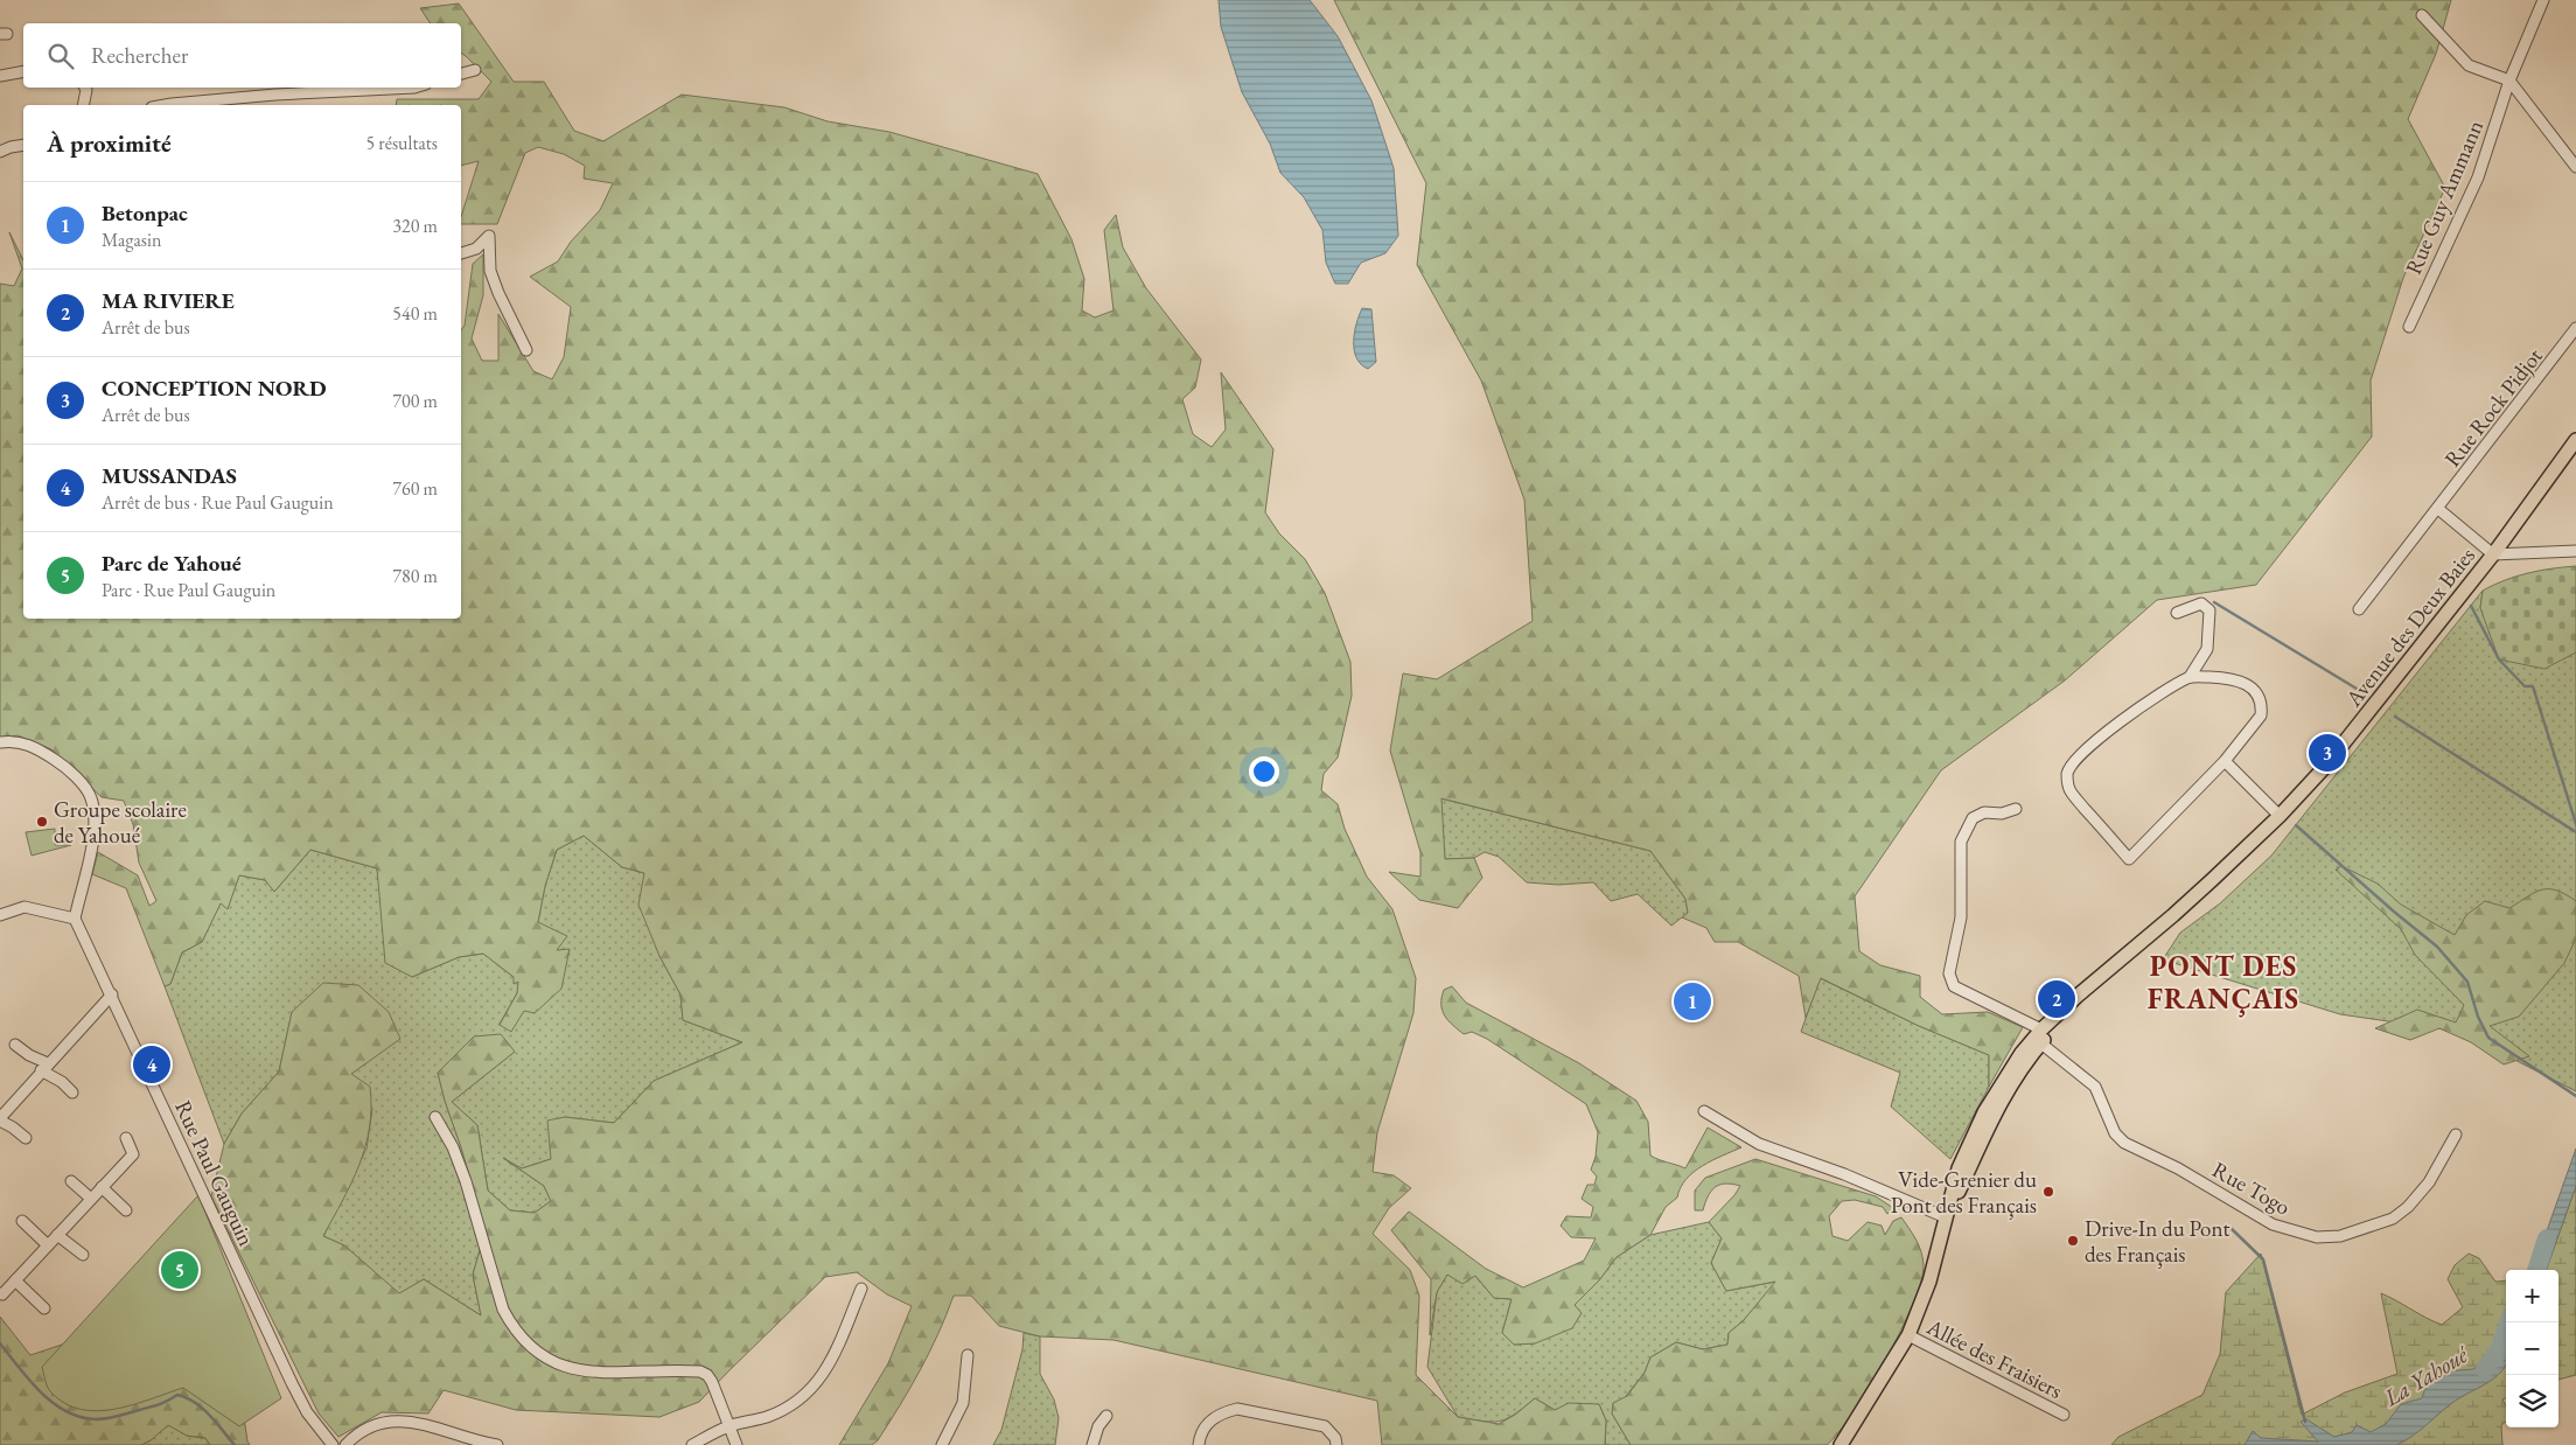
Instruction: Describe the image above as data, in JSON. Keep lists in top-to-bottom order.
{
  "streets": {
    "main road": ["Avenue des Deux Baies"],
    "street": [
      "Rue Guy Ammann",
      "Rue Rock Pidjot",
      "Rue Paul Gauguin",
      "Rue Togo",
      "Allée des Fraisiers"
    ]
  },
  "crossings": [
    ["Avenue des Deux Baies", "Rue Togo"],
    ["Avenue des Deux Baies", "Allée des Fraisiers"]
  ],
  "districts": ["PONT DES FRANÇAIS"],
  "water": ["La Yahoué"],
  "places": ["Groupe scolaire de Yahoué", "Vide-Grenier du Pont des Français", "Drive-In du Pont des Français"],
  "page": {
    "search": "Rechercher",
    "heading": ["À proximité", "5 résultats"],
    "list": [
      {
        "mark": "1",
        "name": "Betonpac",
        "note": "Magasin",
        "value": "320 m"
      },
      {
        "mark": "2",
        "name": "MA RIVIERE",
        "note": "Arrêt de bus",
        "value": "540 m"
      },
      {
        "mark": "3",
        "name": "CONCEPTION NORD",
        "note": "Arrêt de bus",
        "value": "700 m"
      },
      {
        "mark": "4",
        "name": "MUSSANDAS",
        "note": "Arrêt de bus · Rue Paul Gauguin",
        "value": "760 m"
      },
      {
        "mark": "5",
        "name": "Parc de Yahoué",
        "note": "Parc · Rue Paul Gauguin",
        "value": "780 m"
      }
    ],
    "pins": [
      "3",
      "2",
      "1",
      "4",
      "5"
    ],
    "map_buttons": ["+", "−"]
  }
}
